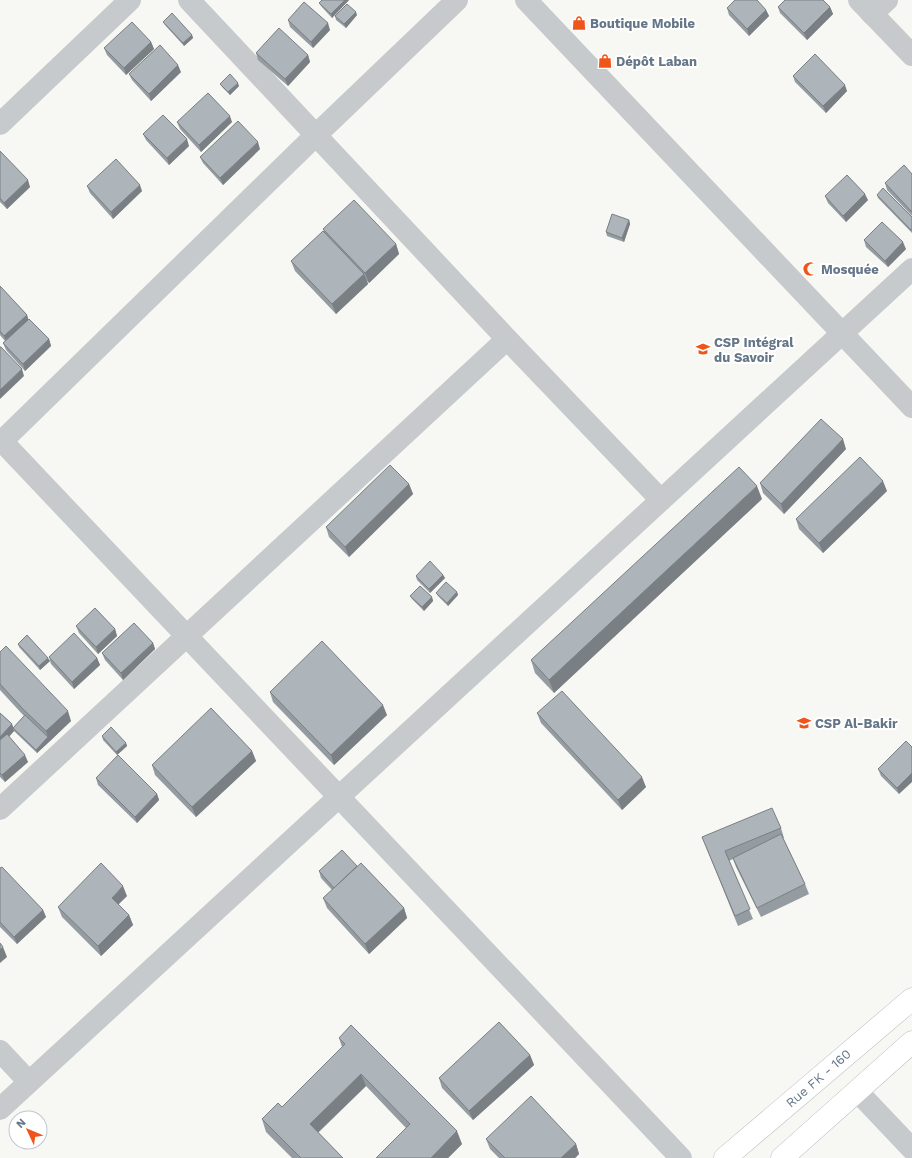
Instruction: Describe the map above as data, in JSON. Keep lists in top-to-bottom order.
{
  "streets": {
    "main road": ["Rue FK - 160"]
  },
  "places": {
    "shop": ["Boutique Mobile", "Dépôt Laban"],
    "mosque": ["Mosquée"],
    "school or university": ["CSP Intégral du Savoir", "CSP Al-Bakir"]
  },
  "north": "top left"
}
